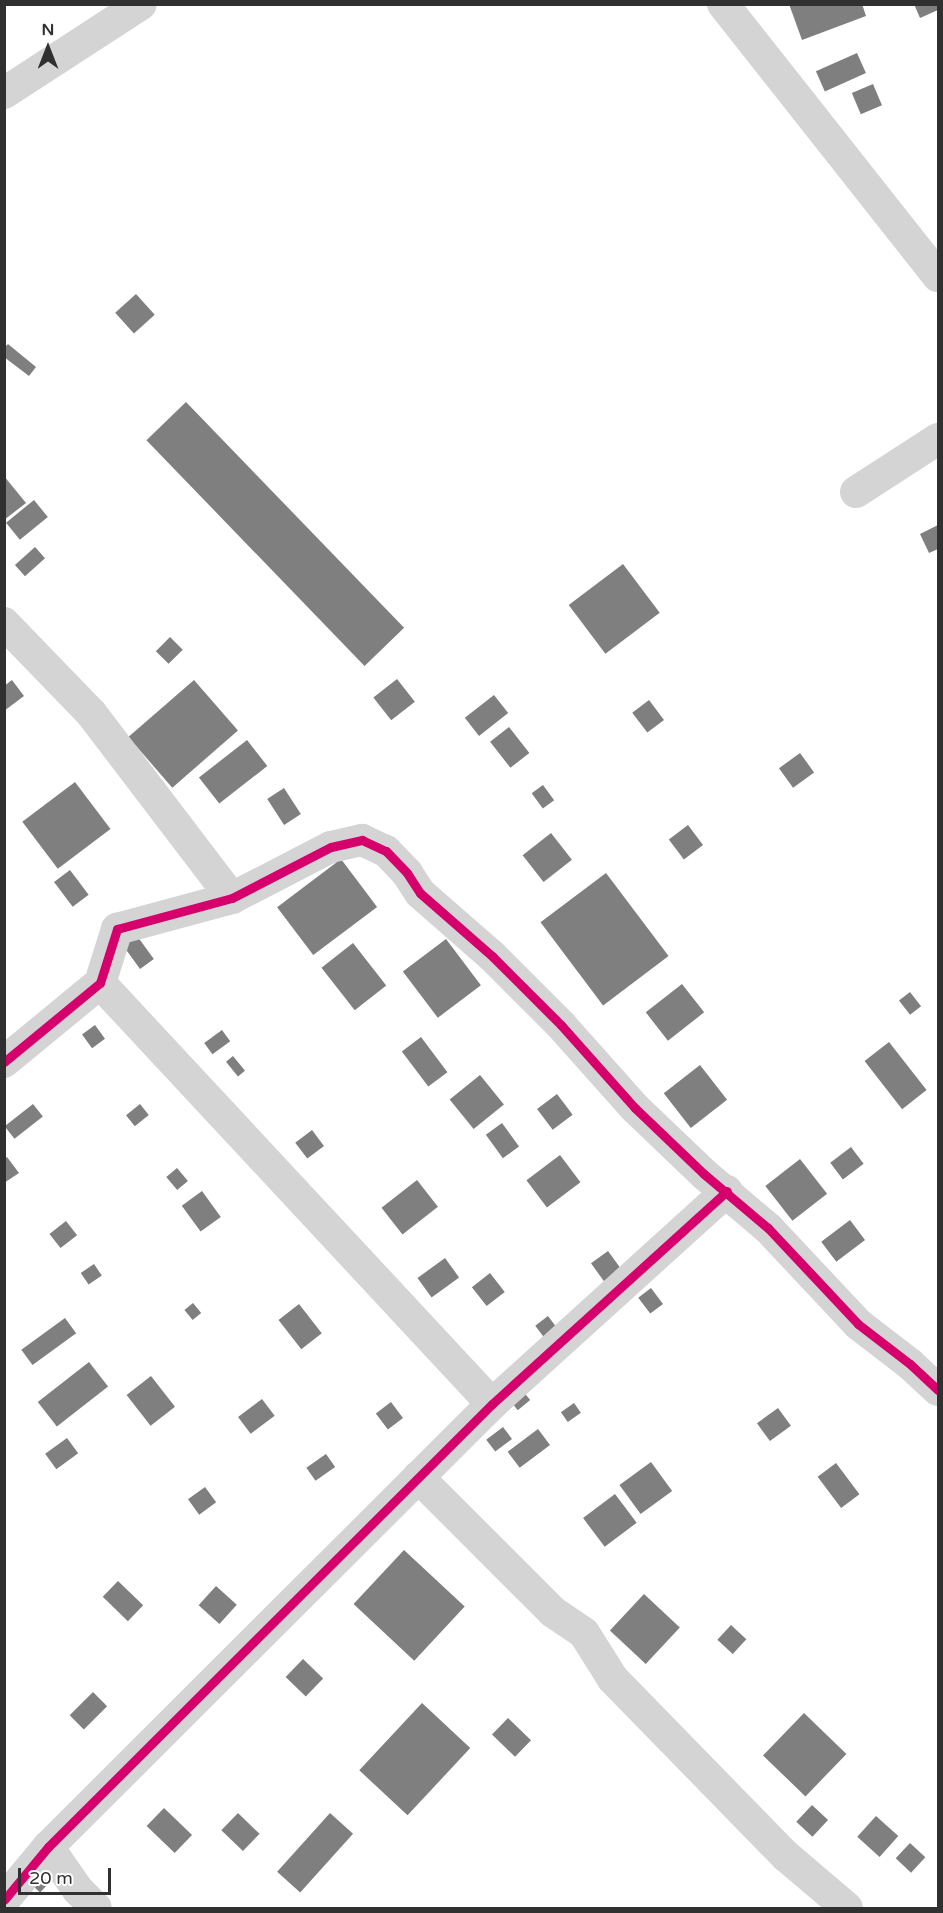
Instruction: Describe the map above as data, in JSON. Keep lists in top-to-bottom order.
{
  "scale_bar": "20 m",
  "north": "top"
}
